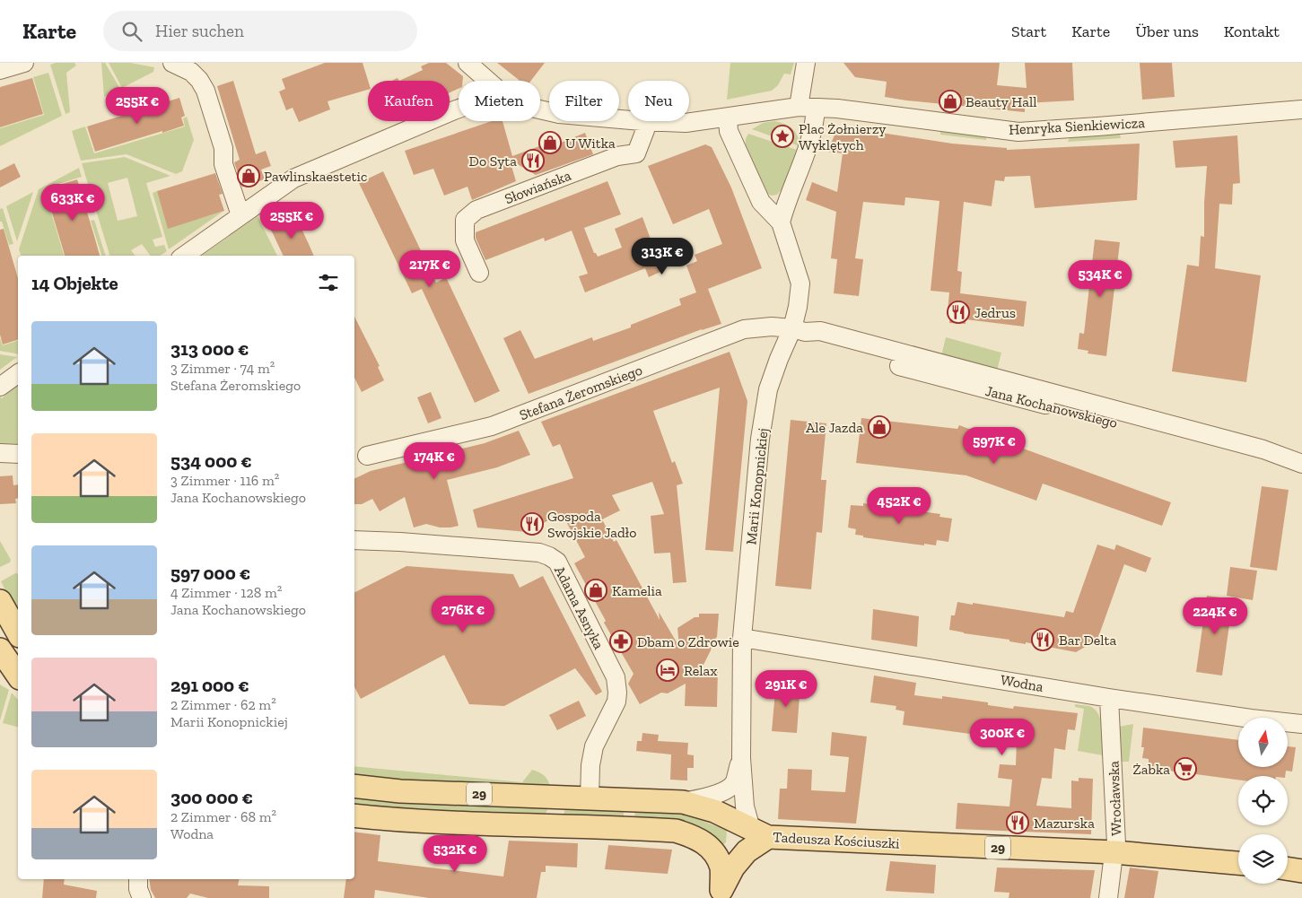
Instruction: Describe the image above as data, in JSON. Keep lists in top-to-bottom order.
{
  "streets": {
    "main road": ["29", "Tadeusza Kościuszki"],
    "street": [
      "Henryka Sienkiewicza",
      "Słowiańska",
      "Stefana Żeromskiego",
      "Jana Kochanowskiego",
      "Marii Konopnickiej",
      "Adama Asnyka",
      "Wodna",
      "Wrocławska"
    ]
  },
  "crossings": [
    ["Henryka Sienkiewicza", "Słowiańska"],
    ["Henryka Sienkiewicza", "Marii Konopnickiej"],
    ["Stefana Żeromskiego", "Jana Kochanowskiego"],
    ["Stefana Żeromskiego", "Marii Konopnickiej"],
    ["Jana Kochanowskiego", "Marii Konopnickiej"],
    ["Marii Konopnickiej", "Wodna"],
    ["Marii Konopnickiej", "Tadeusza Kościuszki"],
    ["Adama Asnyka", "Tadeusza Kościuszki"],
    ["Wodna", "Wrocławska"],
    ["Wrocławska", "Tadeusza Kościuszki"]
  ],
  "places": {
    "shop": [
      "Beauty Hall",
      "U Witka",
      "Pawlinskaestetic",
      "Ale Jazda",
      "Kamelia"
    ],
    "place": ["Plac Żołnierzy Wyklętych"],
    "restaurant": [
      "Do Syta",
      "Jedrus",
      "Gospoda Swojskie Jadło",
      "Bar Delta",
      "Mazurska"
    ],
    "pharmacy": ["Dbam o Zdrowie"],
    "hotel": ["Relax"],
    "supermarket": ["Żabka"]
  },
  "north": "top",
  "page": {
    "header": "Karte",
    "search": "Hier suchen",
    "nav": [
      "Start",
      "Karte",
      "Über uns",
      "Kontakt"
    ],
    "chip": [
      "Kaufen",
      "Mieten",
      "Filter",
      "Neu"
    ],
    "price": [
      "255K €",
      "633K €",
      "255K €",
      "313K €",
      "217K €",
      "534K €",
      "597K €",
      "174K €",
      "452K €",
      "276K €",
      "224K €",
      "291K €",
      "300K €",
      "532K €"
    ],
    "heading": "14 Objekte",
    "list": [
      {
        "name": "313 000 €",
        "note": "3 Zimmer · 74 m² · Stefana Żeromskiego"
      },
      {
        "name": "534 000 €",
        "note": "3 Zimmer · 116 m² · Jana Kochanowskiego"
      },
      {
        "name": "597 000 €",
        "note": "4 Zimmer · 128 m² · Jana Kochanowskiego"
      },
      {
        "name": "291 000 €",
        "note": "2 Zimmer · 62 m² · Marii Konopnickiej"
      },
      {
        "name": "300 000 €",
        "note": "2 Zimmer · 68 m² · Wodna"
      }
    ]
  }
}
